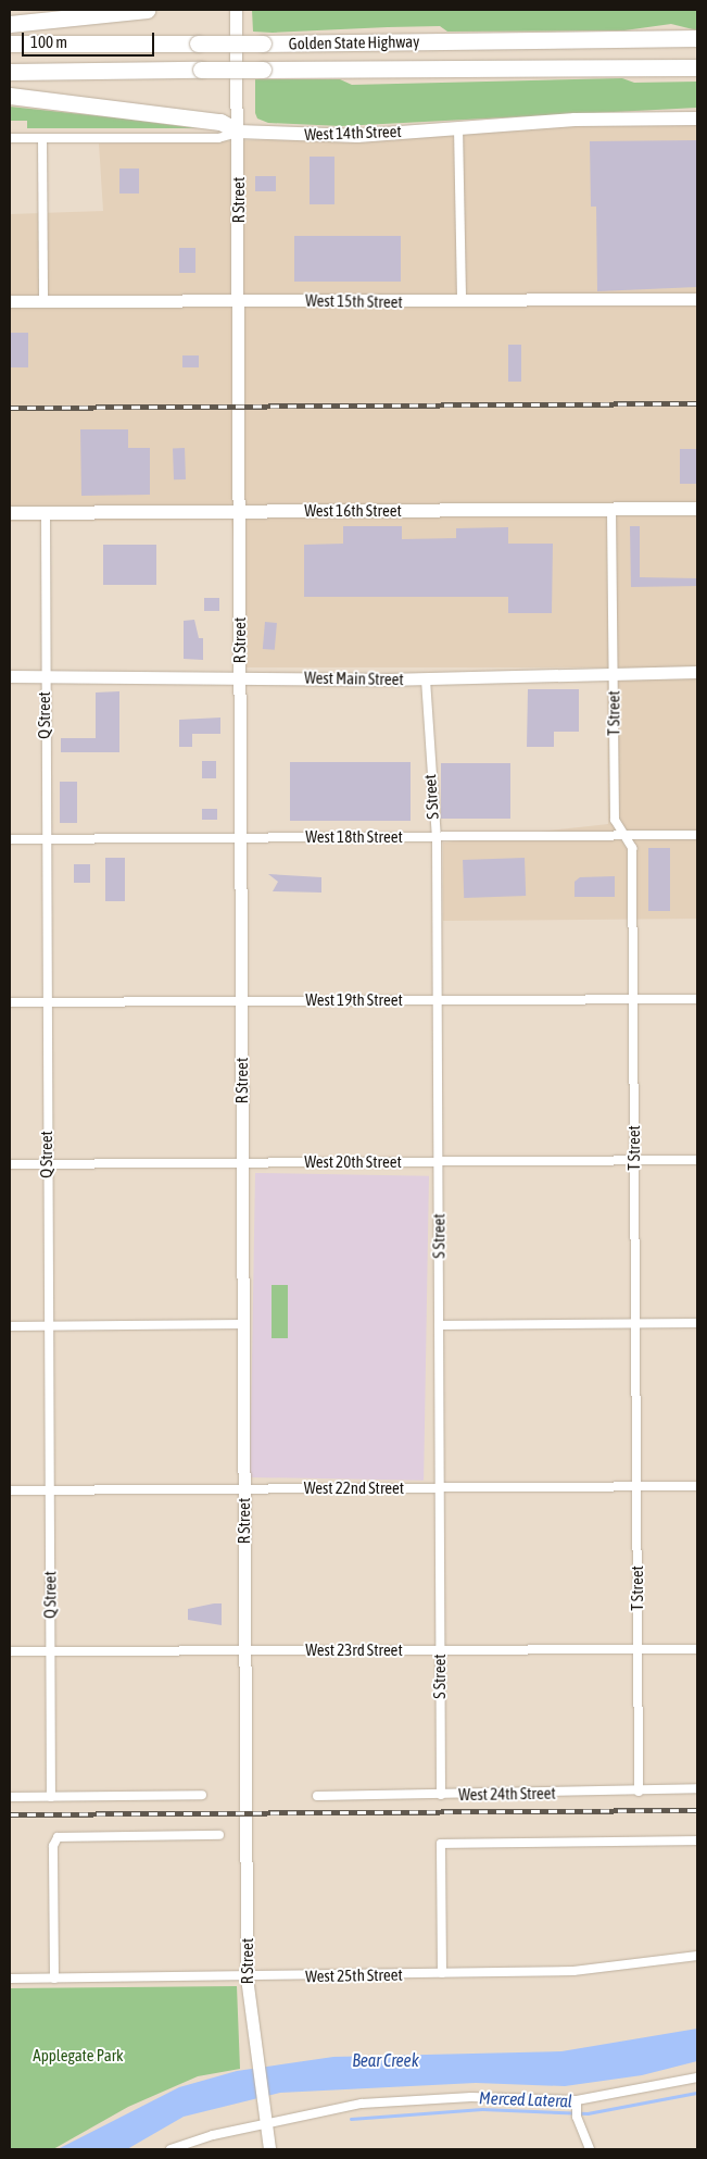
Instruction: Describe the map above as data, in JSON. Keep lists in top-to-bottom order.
{
  "streets": {
    "highway": ["Golden State Highway"],
    "main road": ["West 14th Street", "West 16th Street"],
    "street": [
      "R Street",
      "West 15th Street",
      "West Main Street",
      "T Street",
      "Q Street",
      "S Street",
      "West 18th Street",
      "West 19th Street",
      "West 20th Street",
      "West 22nd Street",
      "West 23rd Street",
      "West 24th Street",
      "West 25th Street"
    ]
  },
  "crossings": [
    ["West 14th Street", "R Street"],
    ["R Street", "West 15th Street"],
    ["R Street", "West 16th Street"],
    ["R Street", "West Main Street"],
    ["R Street", "West 18th Street"],
    ["R Street", "West 19th Street"],
    ["R Street", "West 20th Street"],
    ["R Street", "West 22nd Street"],
    ["R Street", "West 23rd Street"],
    ["R Street", "West 25th Street"],
    ["West 16th Street", "T Street"],
    ["West 16th Street", "Q Street"],
    ["West Main Street", "T Street"],
    ["West Main Street", "Q Street"],
    ["West Main Street", "S Street"],
    ["T Street", "West 18th Street"],
    ["T Street", "West 19th Street"],
    ["T Street", "West 20th Street"],
    ["T Street", "West 22nd Street"],
    ["T Street", "West 23rd Street"],
    ["T Street", "West 24th Street"],
    ["Q Street", "West 18th Street"],
    ["Q Street", "West 19th Street"],
    ["Q Street", "West 20th Street"],
    ["Q Street", "West 22nd Street"],
    ["Q Street", "West 23rd Street"],
    ["S Street", "West 18th Street"],
    ["S Street", "West 19th Street"],
    ["S Street", "West 20th Street"],
    ["S Street", "West 22nd Street"],
    ["S Street", "West 23rd Street"],
    ["S Street", "West 24th Street"]
  ],
  "water": ["Bear Creek", "Merced Lateral"],
  "parks": ["Applegate Park"],
  "scale_bar": "100 m"
}
